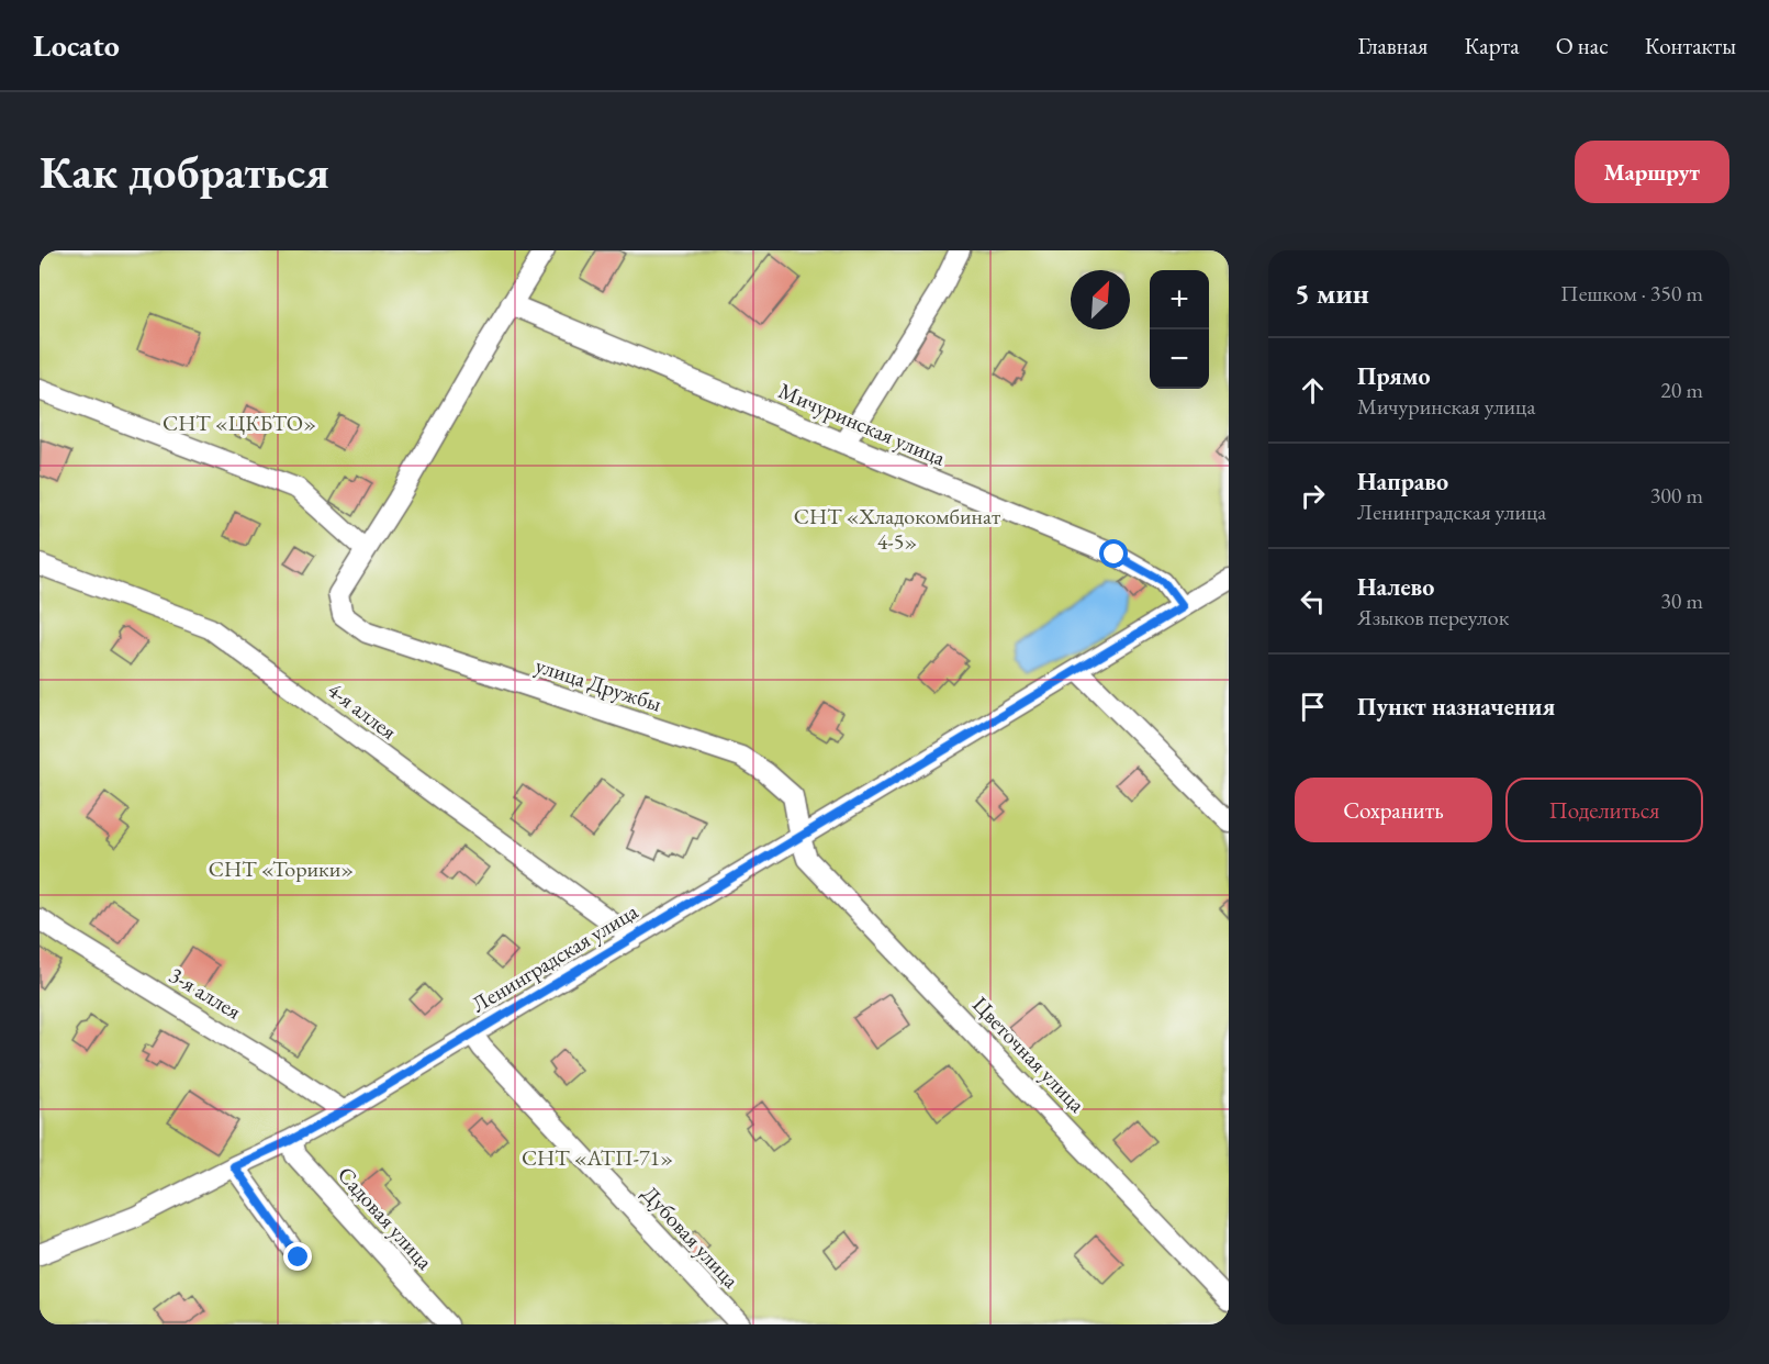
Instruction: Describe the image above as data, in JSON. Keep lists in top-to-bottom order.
{
  "streets": {
    "street": [
      "Мичуринская улица",
      "улица Дружбы",
      "4-я аллея",
      "Ленинградская улица",
      "3-я аллея",
      "Цветочная улица",
      "Садовая улица",
      "Дубовая улица"
    ]
  },
  "crossings": [
    ["Мичуринская улица", "Ленинградская улица"],
    ["улица Дружбы", "Ленинградская улица"],
    ["улица Дружбы", "Цветочная улица"],
    ["4-я аллея", "Ленинградская улица"],
    ["Ленинградская улица", "3-я аллея"],
    ["Ленинградская улица", "Цветочная улица"],
    ["Ленинградская улица", "Садовая улица"],
    ["Ленинградская улица", "Дубовая улица"]
  ],
  "parks": [
    "СНТ «ЦКБТО»",
    "СНТ «Хладокомбинат 4-5»",
    "СНТ «Торики»",
    "СНТ «АТП-71»"
  ],
  "north": "top right",
  "page": {
    "header": "Locato",
    "nav": [
      "Главная",
      "Карта",
      "О нас",
      "Контакты"
    ],
    "buttons": [
      "Маршрут",
      ["Сохранить", "Поделиться"]
    ],
    "title": "Как добраться",
    "heading": ["5 мин", "Пешком · 350 m"],
    "map_buttons": ["+", "−"],
    "list": [
      ["Прямо", "Мичуринская улица", "20 m"],
      ["Направо", "Ленинградская улица", "300 m"],
      ["Налево", "Языков переулок", "30 m"],
      "Пункт назначения"
    ]
  }
}
